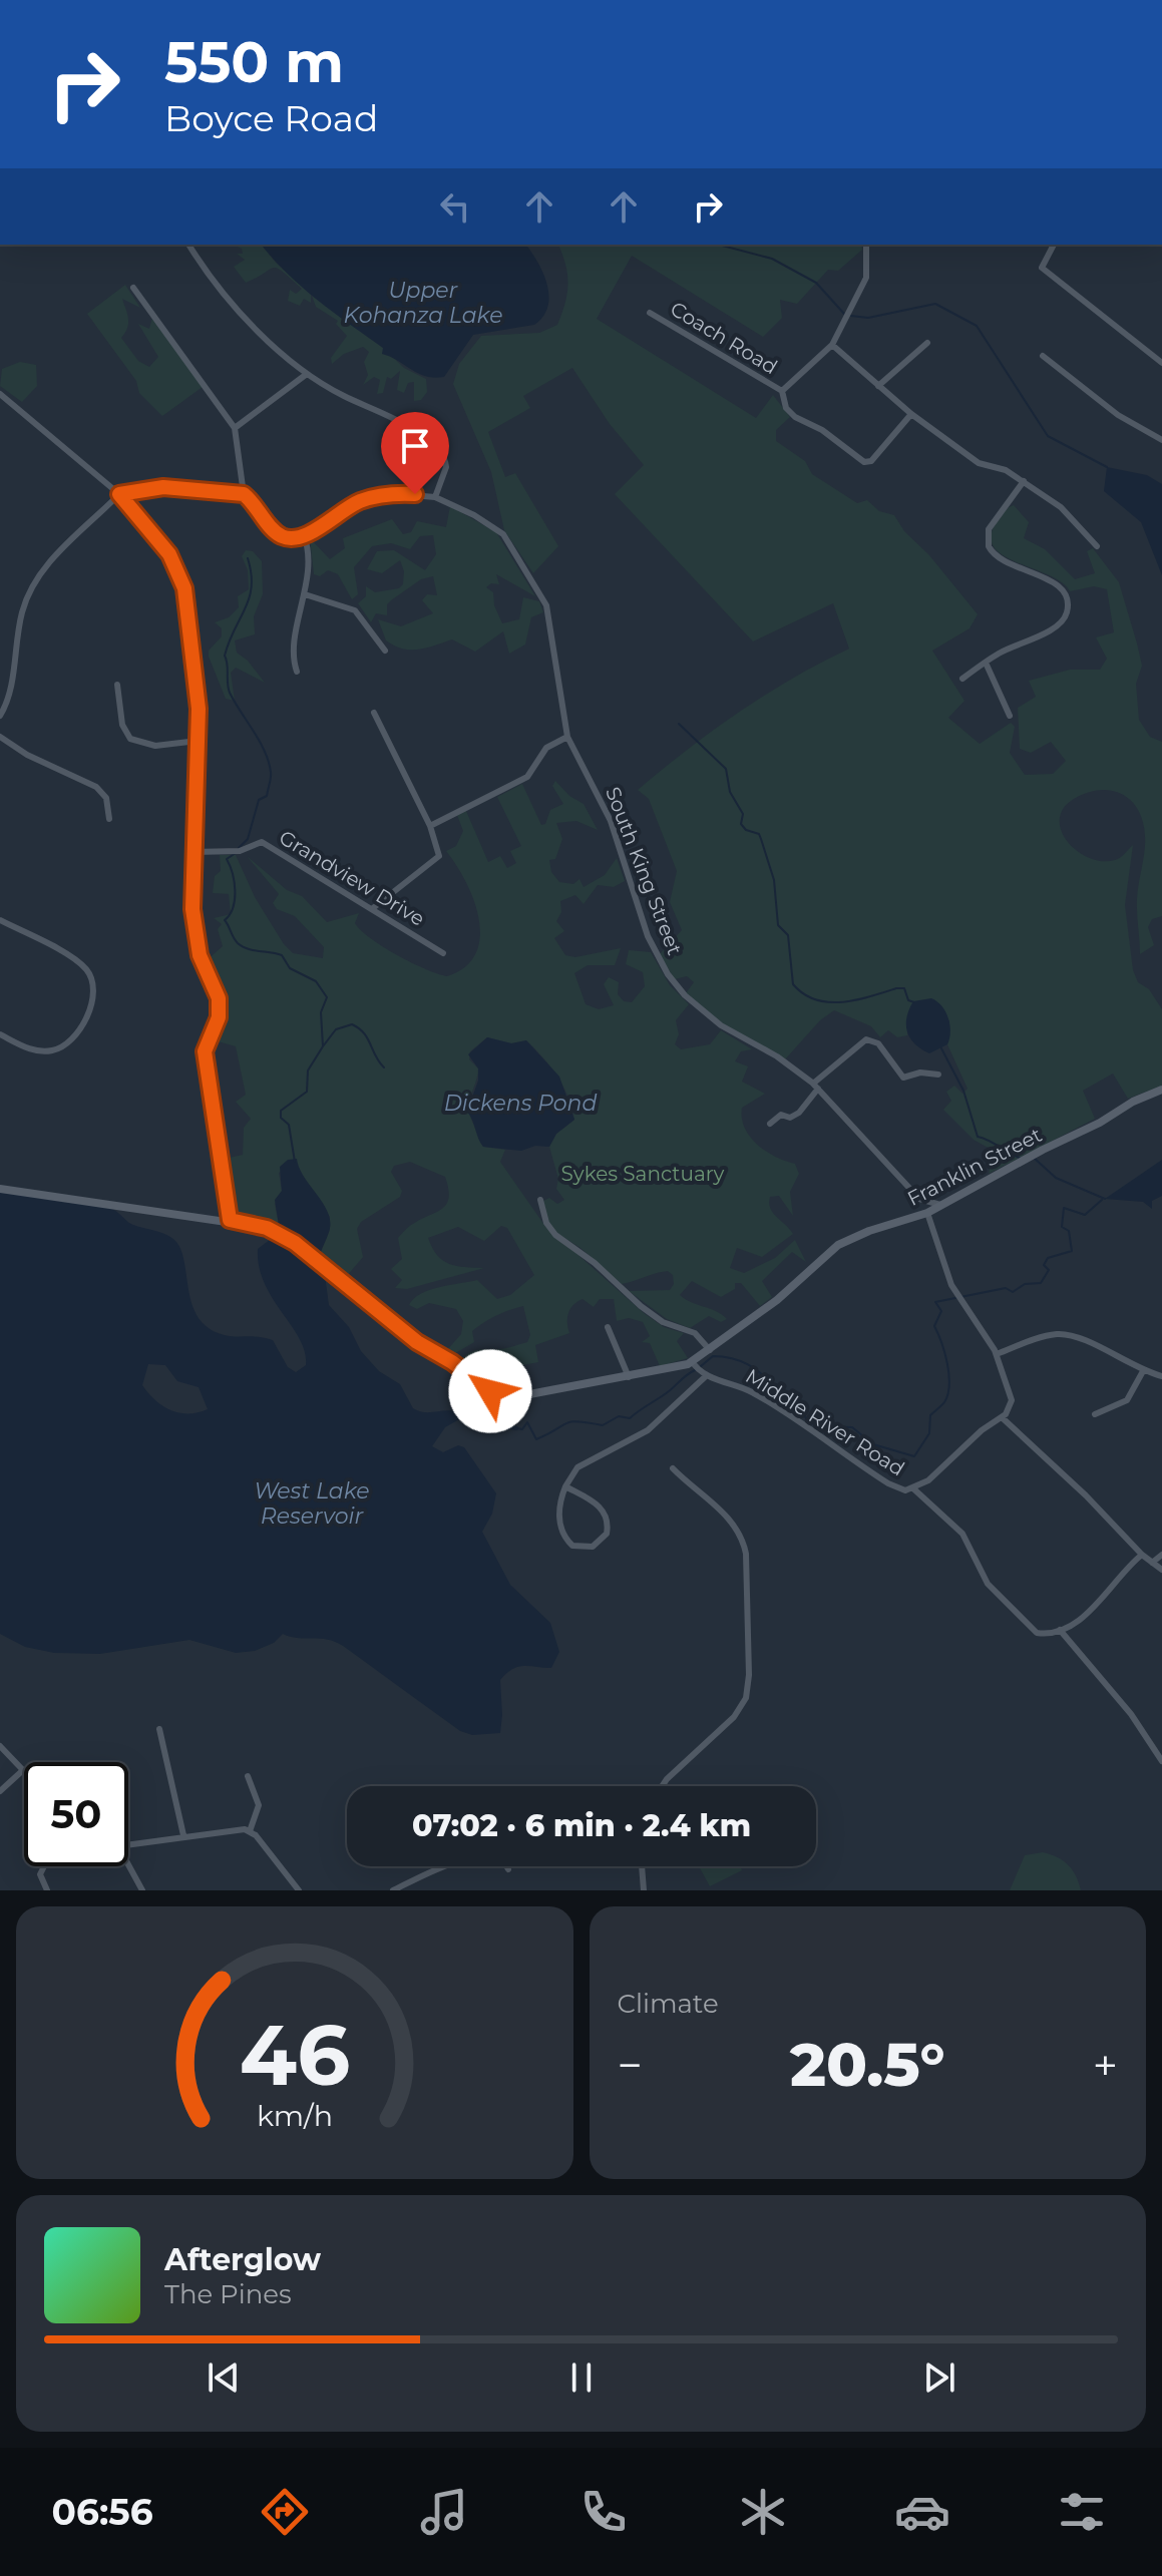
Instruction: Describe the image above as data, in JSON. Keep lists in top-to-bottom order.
{
  "streets": {
    "main road": ["Franklin Street"],
    "street": [
      "Coach Road",
      "South King Street",
      "Grandview Drive",
      "Middle River Road"
    ]
  },
  "crossings": [
    ["South King Street", "Franklin Street"],
    ["Franklin Street", "Middle River Road"]
  ],
  "water": ["Upper Kohanza Lake", "Dickens Pond", "West Lake Reservoir"],
  "parks": ["Sykes Sanctuary"],
  "page": {
    "turn": ["550 m", "Boyce Road"],
    "limit": "50",
    "trip": "07:02 · 6 min · 2.4 km",
    "tile": "Climate",
    "heat": ["−", "20.5°", "+"],
    "song": ["Afterglow", "The Pines"],
    "tabs": "06:56",
    "gauge": ["46", "km/h"]
  }
}
